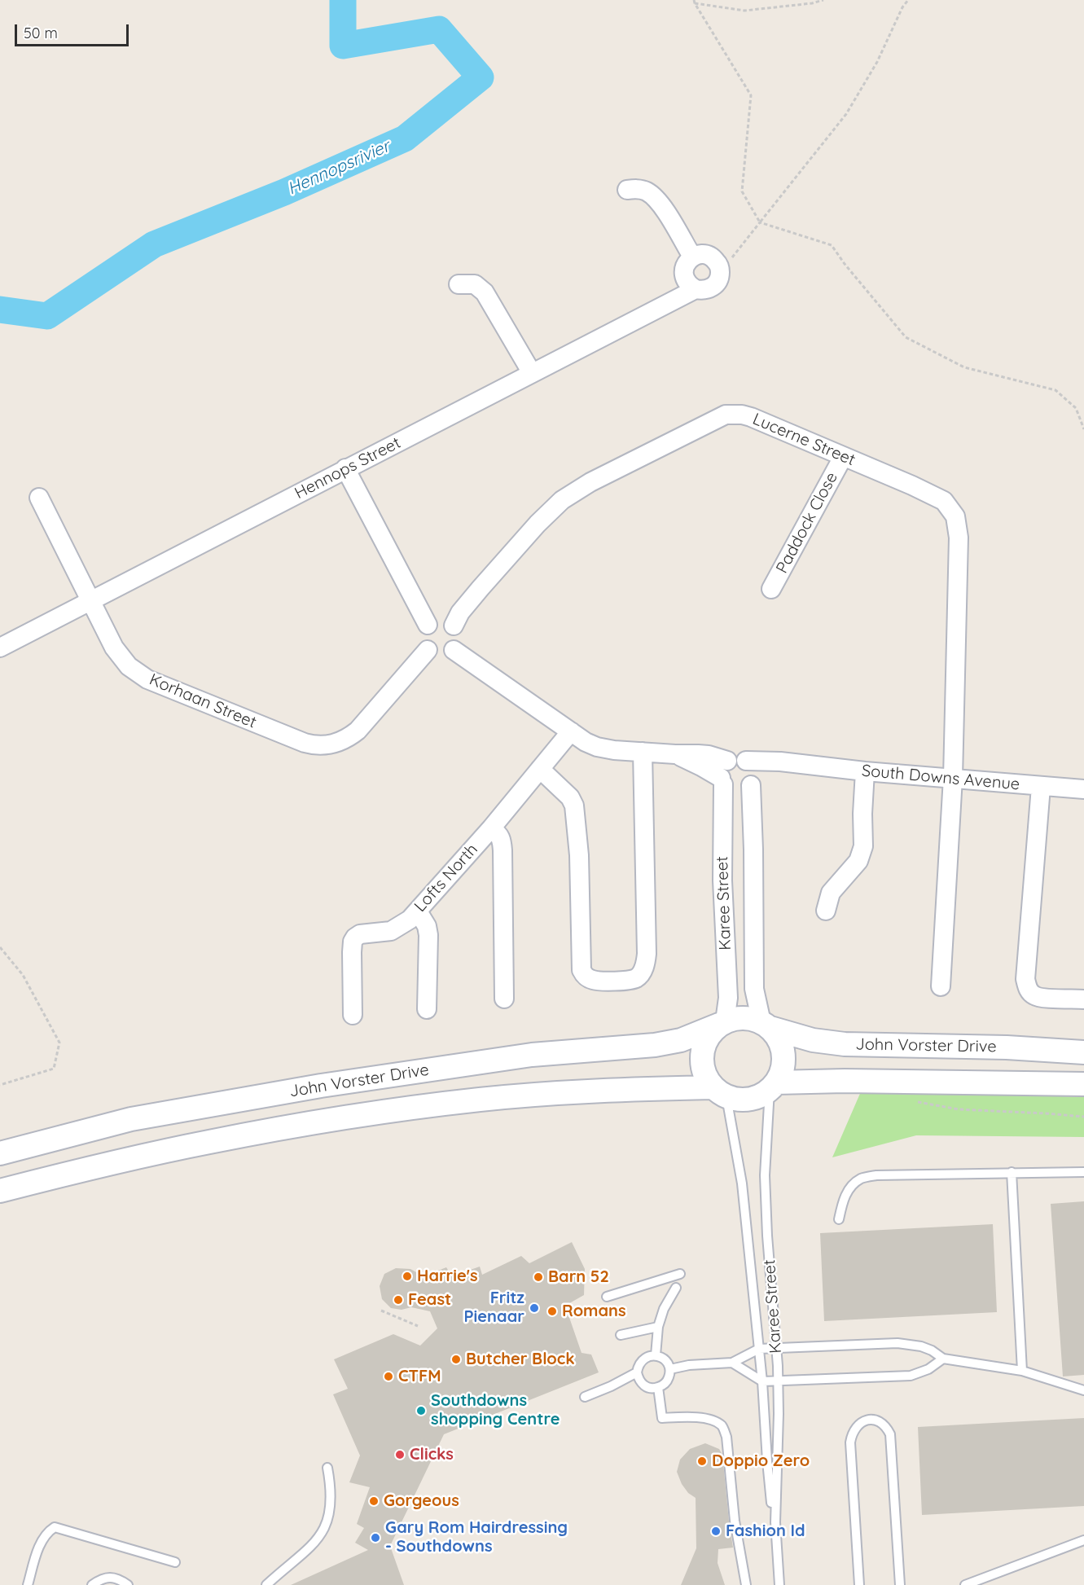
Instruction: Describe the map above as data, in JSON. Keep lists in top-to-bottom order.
{
  "streets": {
    "street": [
      "Lucerne Street",
      "Hennops Street",
      "Paddock Close",
      "Korhaan Street",
      "South Downs Avenue",
      "Lofts North",
      "Karee Street",
      "John Vorster Drive"
    ]
  },
  "crossings": [
    ["Lucerne Street", "Paddock Close"],
    ["Lucerne Street", "Korhaan Street"],
    ["Lucerne Street", "South Downs Avenue"],
    ["Hennops Street", "Korhaan Street"],
    ["South Downs Avenue", "Karee Street"],
    ["Karee Street", "John Vorster Drive"]
  ],
  "water": ["Hennopsrivier"],
  "places": [
    "Harrie's",
    "Barn 52",
    "Feast",
    "Fritz Pienaar",
    "Romans",
    "Butcher Block",
    "CTFM",
    "Southdowns shopping Centre",
    "Clicks",
    "Doppio Zero",
    "Gorgeous",
    "Fashion Id",
    "Gary Rom Hairdressing - Southdowns"
  ],
  "scale_bar": "50 m"
}
